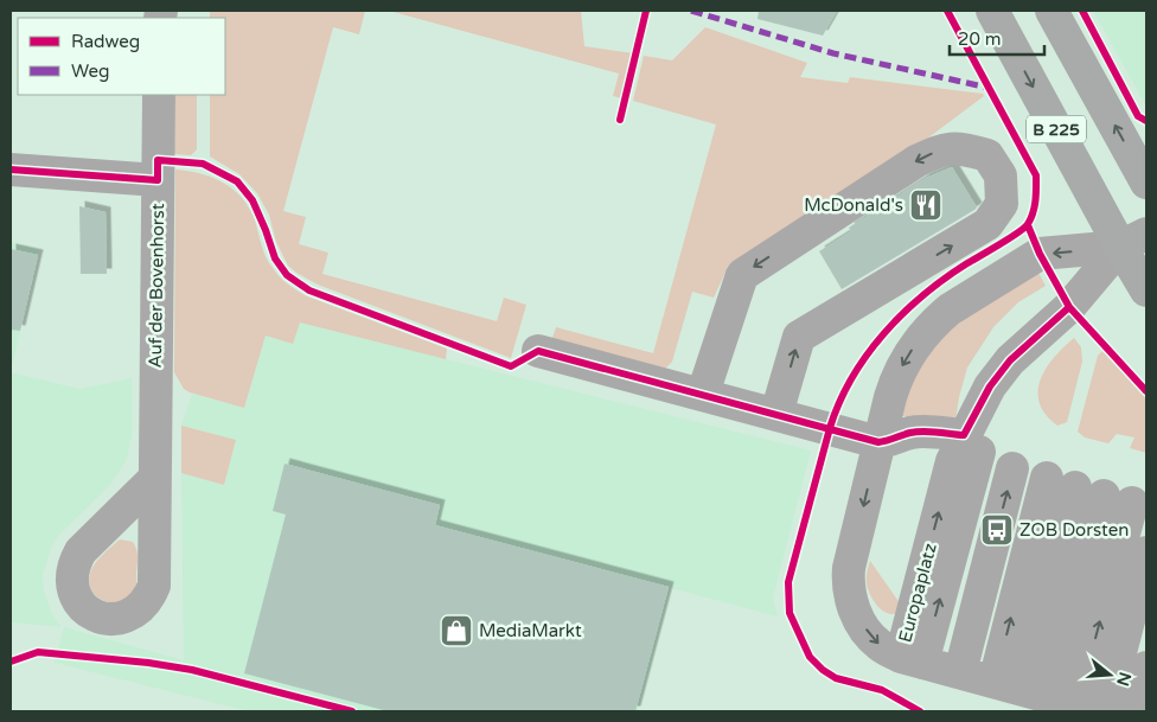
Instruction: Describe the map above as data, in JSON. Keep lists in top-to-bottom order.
{
  "streets": {
    "main road": ["B 225"],
    "street": ["Auf der Bovenhorst", "Europaplatz"]
  },
  "crossings": [
    ["B 225", "Europaplatz"]
  ],
  "places": {
    "restaurant": ["McDonald's"],
    "bus stop": ["ZOB Dorsten"],
    "shop": ["MediaMarkt"]
  },
  "legend": ["Radweg", "Weg"],
  "scale_bar": "20 m",
  "north": "right"
}
